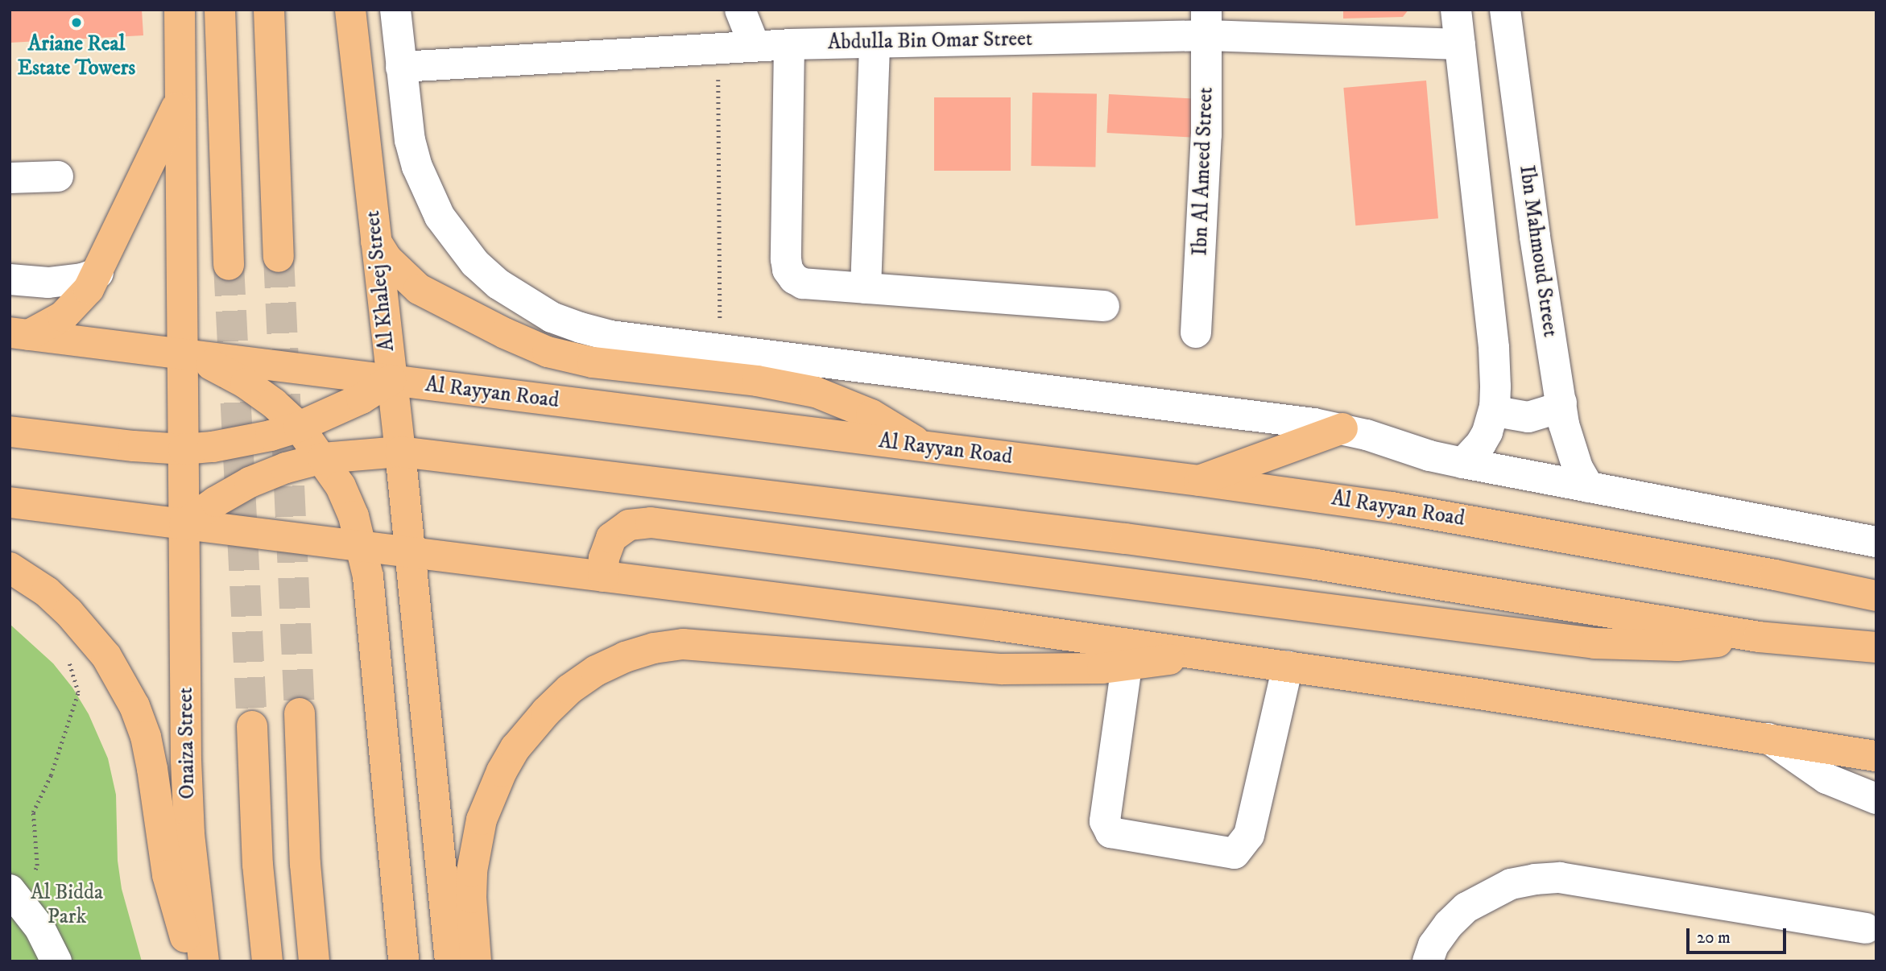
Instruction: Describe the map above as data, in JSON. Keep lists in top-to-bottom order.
{
  "streets": {
    "main road": ["Al Khaleej Street", "Al Rayyan Road", "Onaiza Street"],
    "street": ["Abdulla Bin Omar Street", "Ibn Al Ameed Street", "Ibn Mahmoud Street"]
  },
  "crossings": [
    ["Abdulla Bin Omar Street", "Ibn Al Ameed Street"],
    ["Al Khaleej Street", "Al Rayyan Road"]
  ],
  "parks": ["Al Bidda Park"],
  "places": ["Ariane Real Estate Towers"],
  "scale_bar": "20 m"
}
